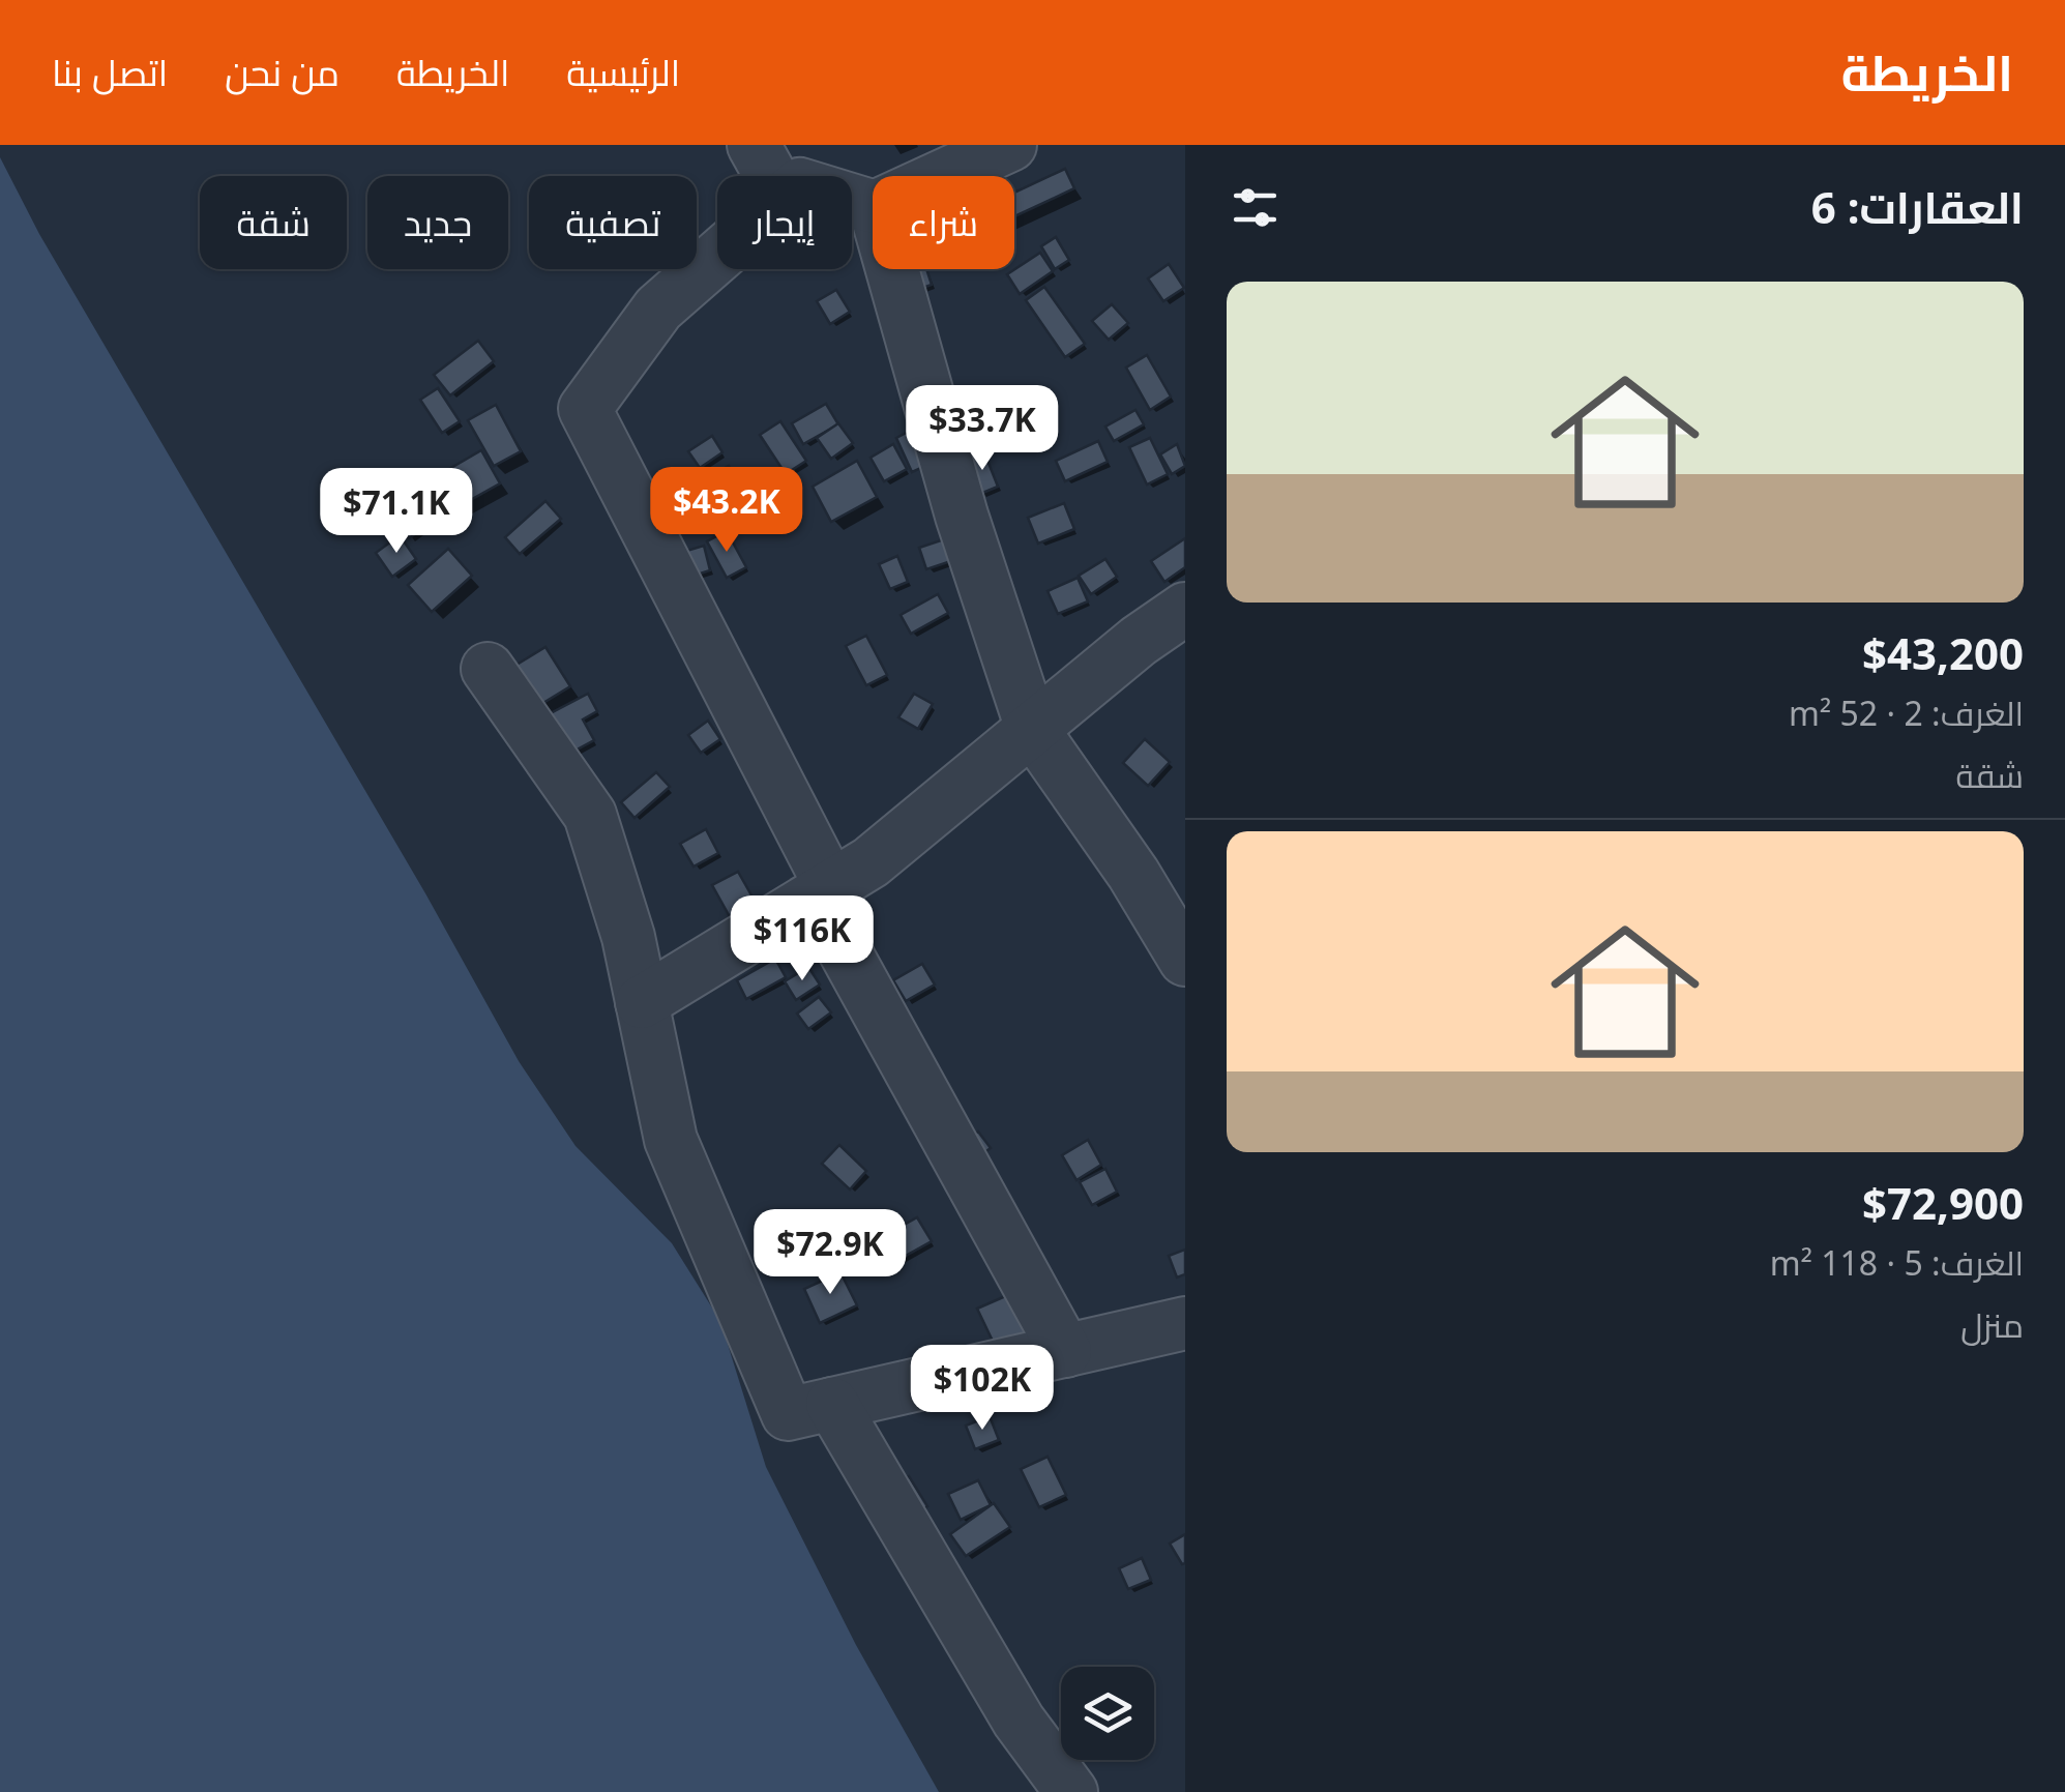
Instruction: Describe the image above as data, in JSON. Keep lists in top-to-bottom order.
{
  "page": {
    "header": "الخريطة",
    "nav": [
      "الرئيسية",
      "الخريطة",
      "من نحن",
      "اتصل بنا"
    ],
    "heading": "العقارات: 6",
    "chip": [
      "شراء",
      "إيجار",
      "تصفية",
      "جديد",
      "شقة"
    ],
    "list": [
      {
        "name": "$43,200",
        "note": "الغرف: 2 · 52 m² · شقة"
      },
      {
        "name": "$72,900",
        "note": "الغرف: 5 · 118 m² · منزل"
      }
    ],
    "price": [
      "$33.7K",
      "$43.2K",
      "$71.1K",
      "$116K",
      "$72.9K",
      "$102K"
    ]
  }
}
